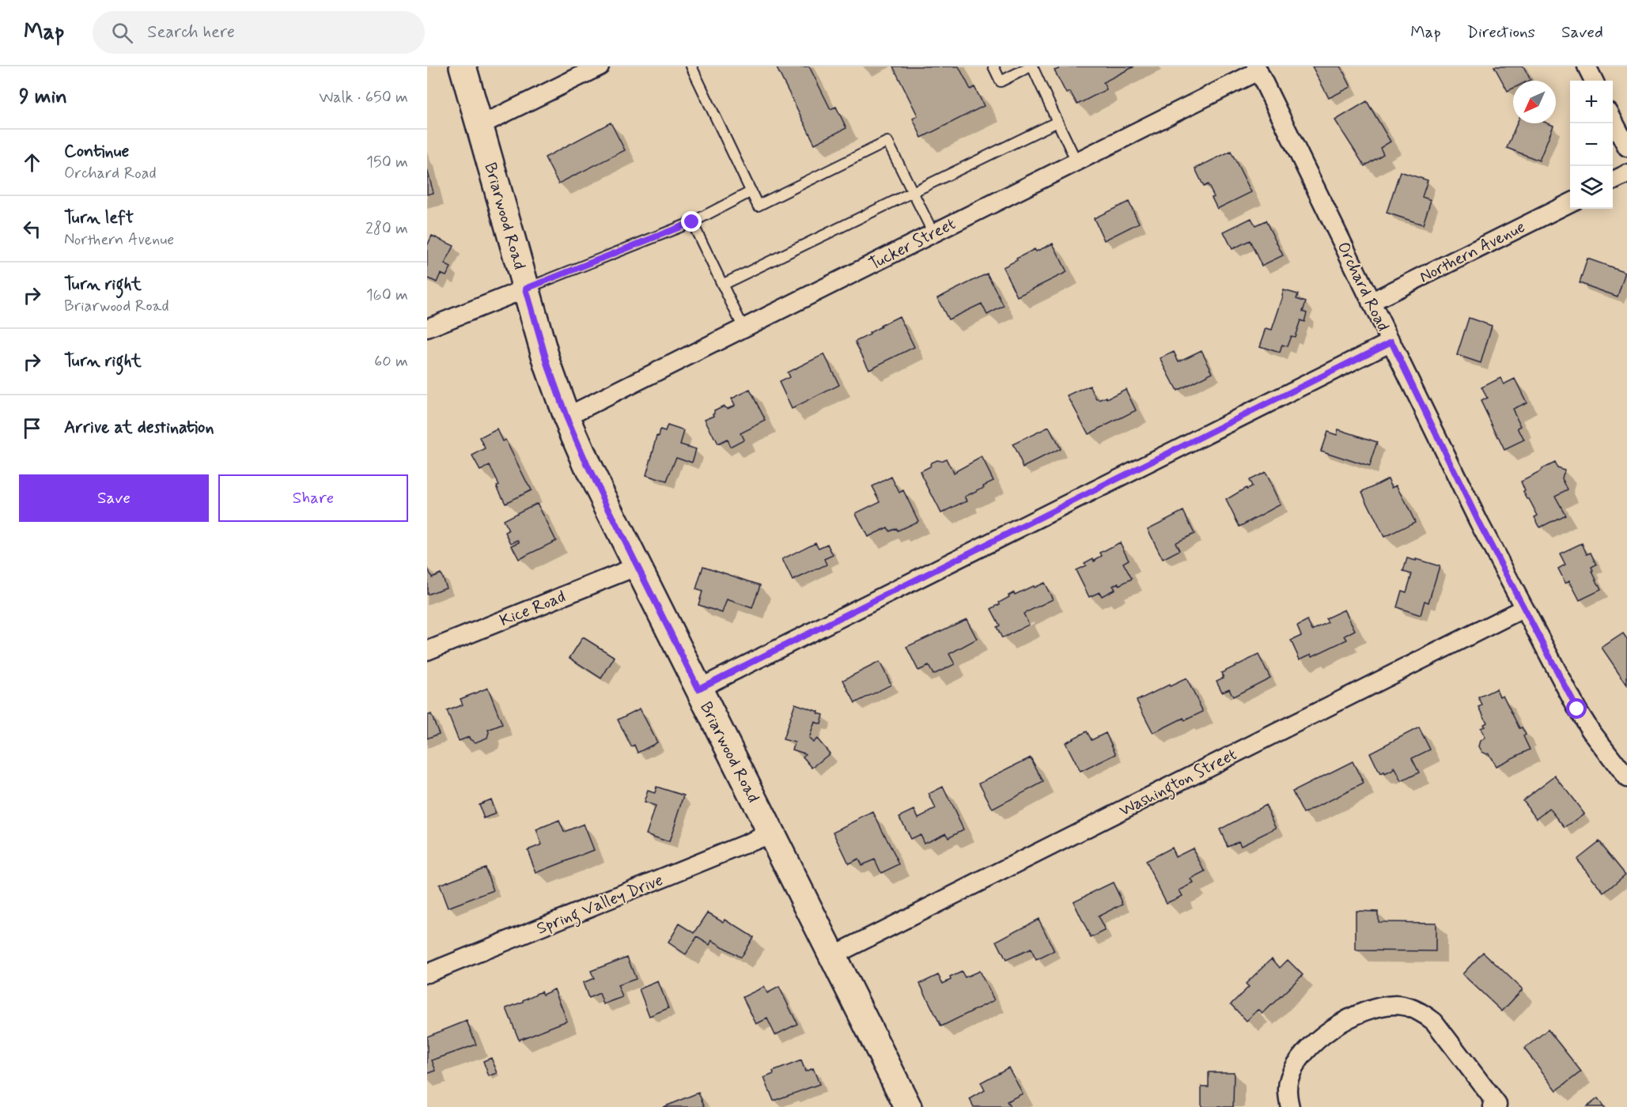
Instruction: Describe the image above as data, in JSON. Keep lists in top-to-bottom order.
{
  "streets": {
    "street": [
      "Briarwood Road",
      "Tucker Street",
      "Northern Avenue",
      "Orchard Road",
      "Kice Road",
      "Washington Street",
      "Spring Valley Drive"
    ]
  },
  "crossings": [
    ["Briarwood Road", "Tucker Street"],
    ["Briarwood Road", "Kice Road"],
    ["Briarwood Road", "Washington Street"],
    ["Briarwood Road", "Spring Valley Drive"],
    ["Tucker Street", "Orchard Road"],
    ["Northern Avenue", "Orchard Road"],
    ["Orchard Road", "Washington Street"]
  ],
  "north": "bottom left",
  "page": {
    "header": "Map",
    "search": "Search here",
    "nav": ["Map", "Directions", "Saved"],
    "heading": ["9 min", "Walk · 650 m"],
    "map_buttons": ["+", "−"],
    "list": [
      ["Continue", "Orchard Road", "150 m"],
      ["Turn left", "Northern Avenue", "280 m"],
      ["Turn right", "Briarwood Road", "160 m"],
      ["Turn right", "60 m"],
      "Arrive at destination"
    ],
    "buttons": ["Save", "Share"]
  }
}
